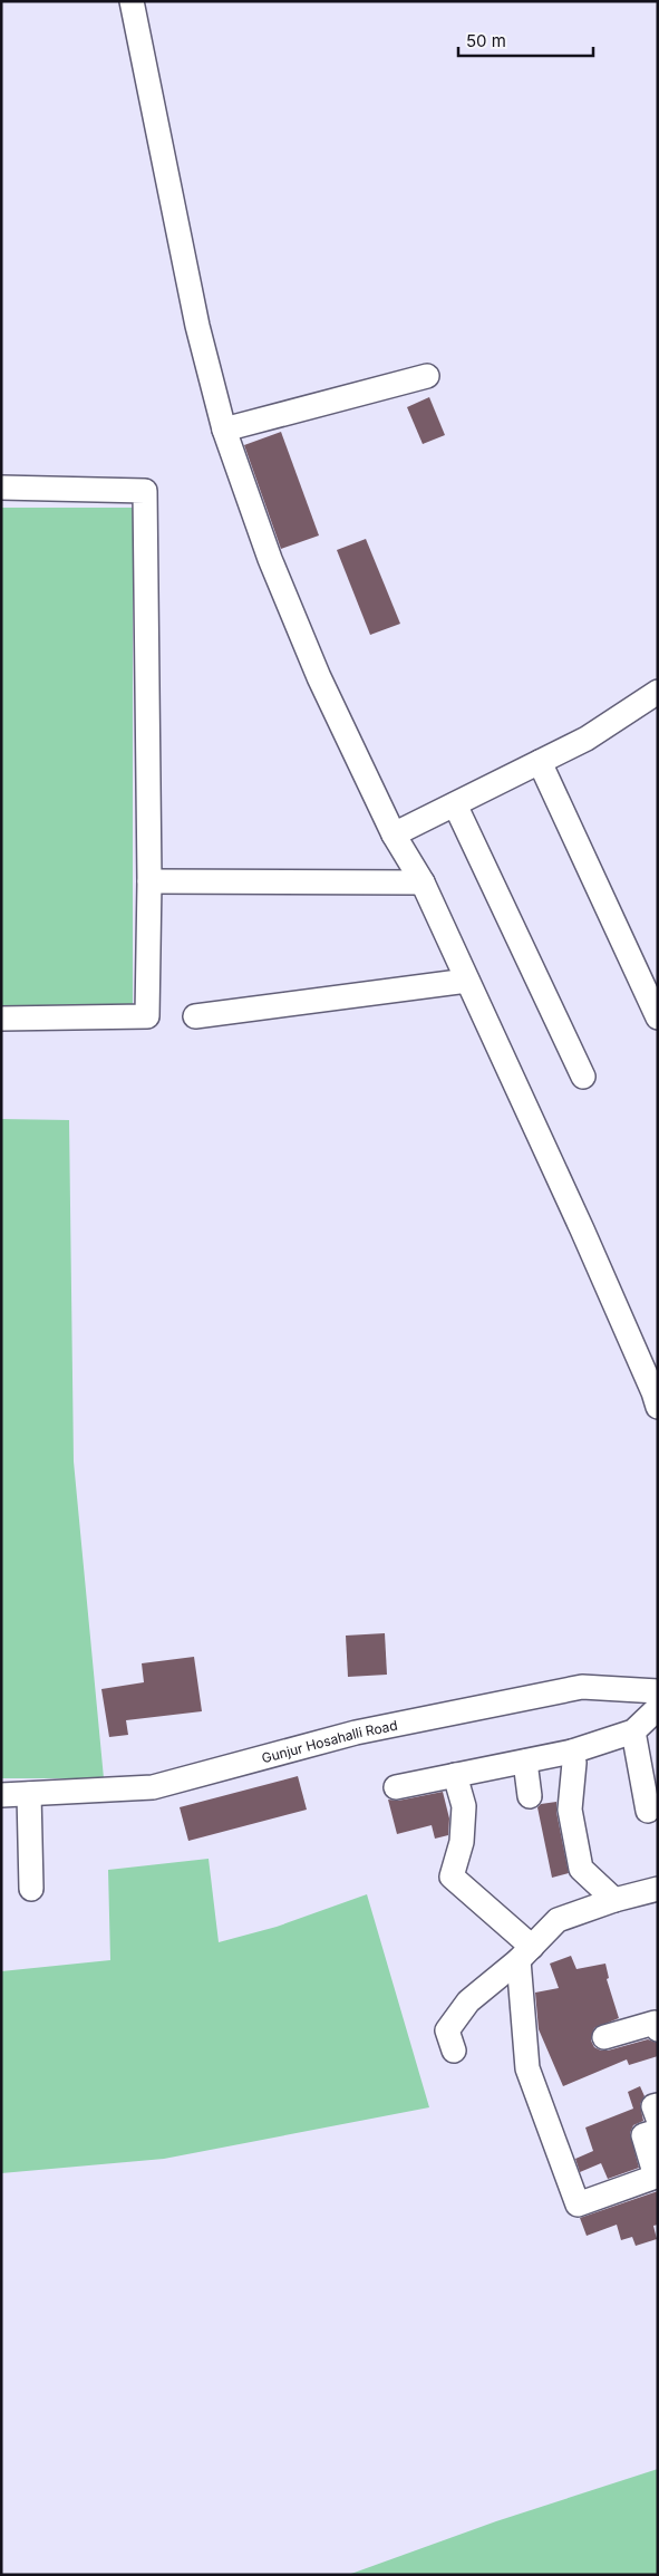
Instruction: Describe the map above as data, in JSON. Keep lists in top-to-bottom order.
{
  "streets": {
    "street": ["Gunjur Hosahalli Road"]
  },
  "scale_bar": "50 m"
}
